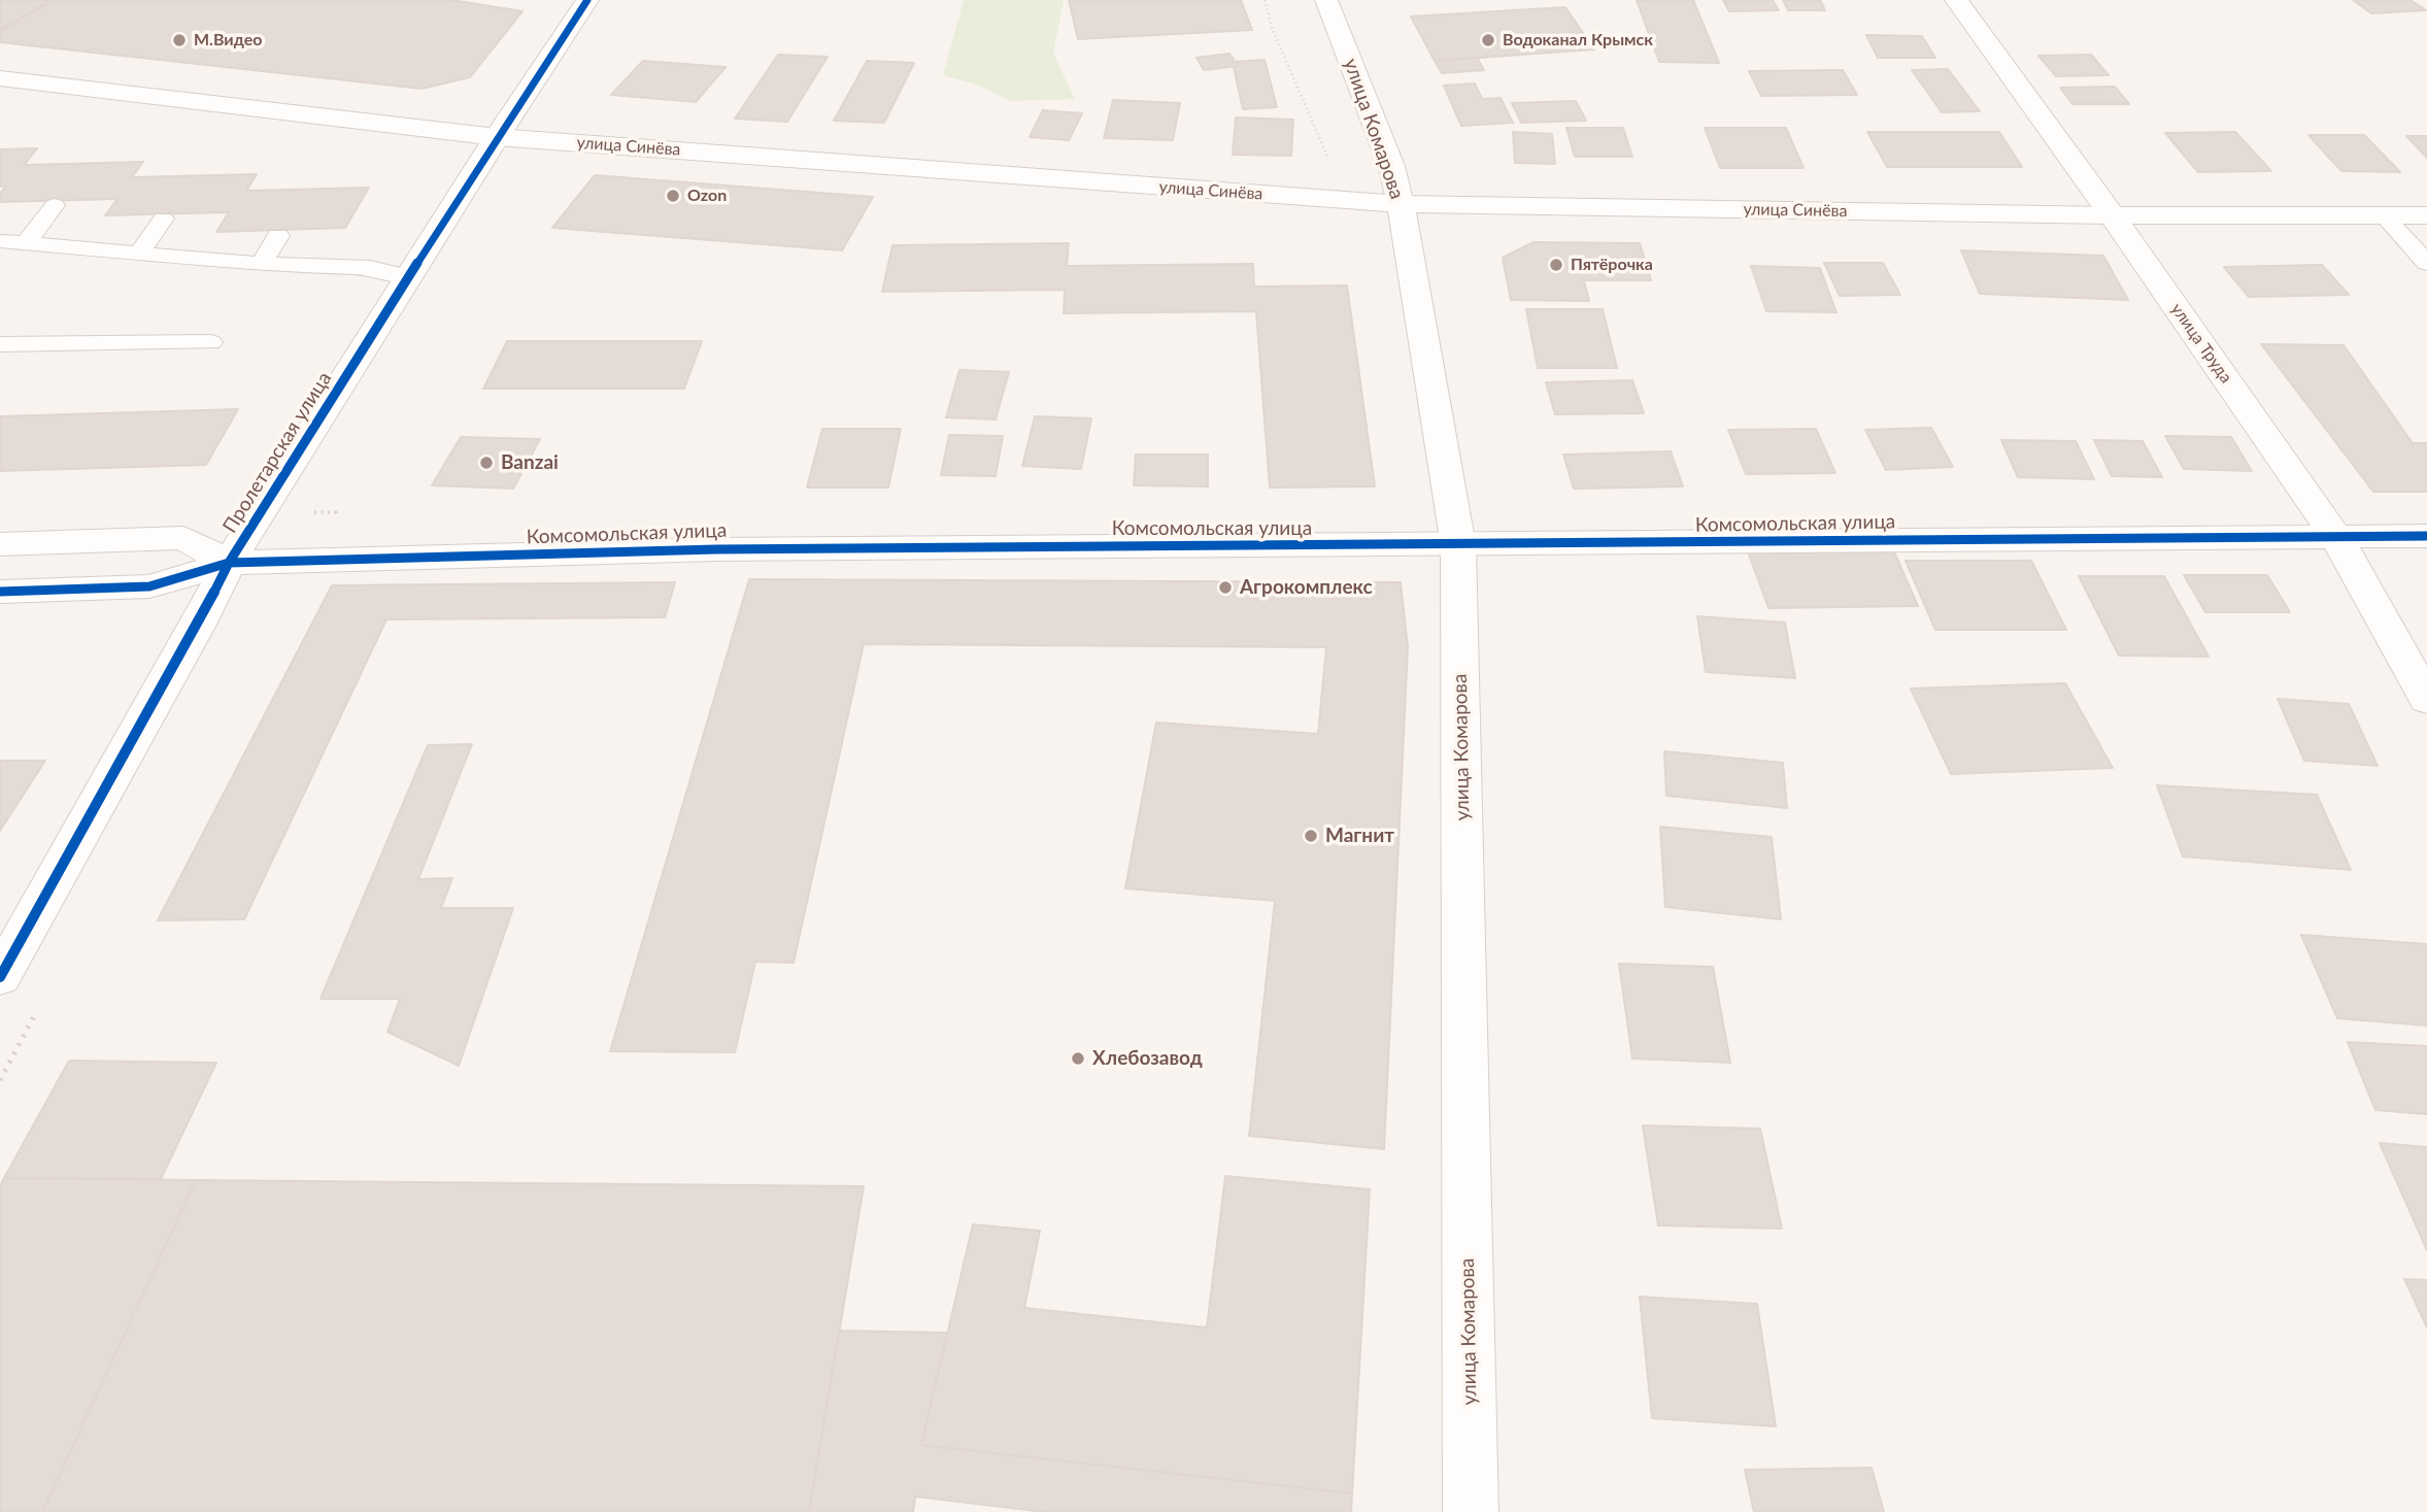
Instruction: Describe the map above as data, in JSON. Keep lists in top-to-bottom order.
{
  "streets": {
    "street": [
      "улица Комарова",
      "улица Синёва",
      "улица Труда",
      "Пролетарская улица",
      "Комсомольская улица"
    ]
  },
  "crossings": [
    ["улица Комарова", "улица Синёва"],
    ["улица Комарова", "Комсомольская улица"],
    ["улица Синёва", "улица Труда"],
    ["улица Синёва", "Пролетарская улица"],
    ["улица Труда", "Комсомольская улица"],
    ["Пролетарская улица", "Комсомольская улица"]
  ],
  "places": [
    "М.Видео",
    "Водоканал Крымск",
    "Ozon",
    "Пятёрочка",
    "Banzai",
    "Агрокомплекс",
    "Магнит",
    "Хлебозавод"
  ]
}
